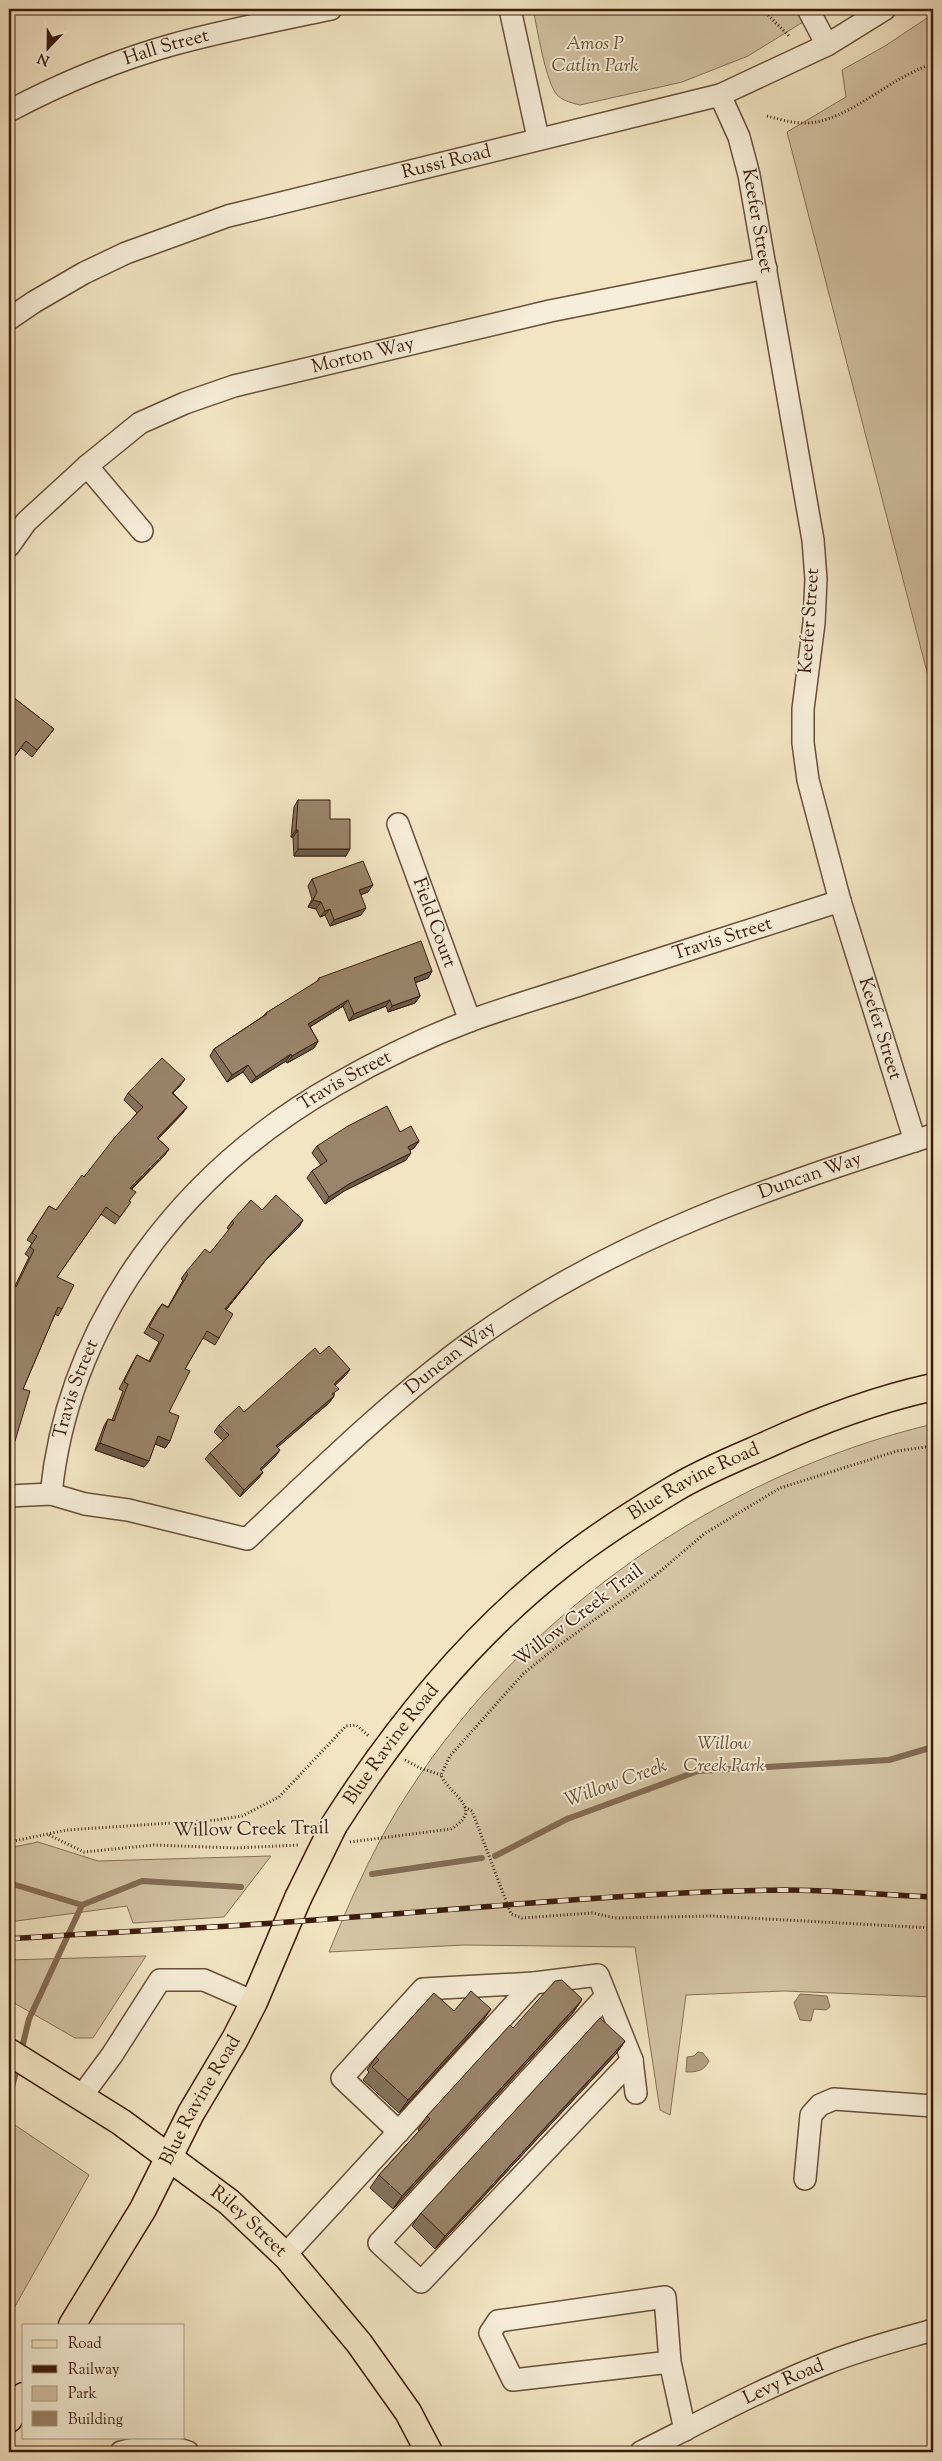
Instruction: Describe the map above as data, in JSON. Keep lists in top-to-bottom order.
{
  "streets": {
    "main road": ["Blue Ravine Road", "Riley Street"],
    "street": [
      "Hall Street",
      "Russi Road",
      "Keefer Street",
      "Morton Way",
      "Field Court",
      "Travis Street",
      "Duncan Way",
      "Levy Road"
    ],
    "path": ["Willow Creek Trail"]
  },
  "crossings": [
    ["Russi Road", "Keefer Street"],
    ["Keefer Street", "Morton Way"],
    ["Keefer Street", "Travis Street"],
    ["Keefer Street", "Duncan Way"],
    ["Field Court", "Travis Street"],
    ["Travis Street", "Duncan Way"],
    ["Blue Ravine Road", "Willow Creek Trail"],
    ["Blue Ravine Road", "Riley Street"]
  ],
  "water": ["Willow Creek"],
  "parks": ["Amos P Catlin Park", "Willow Creek Park"],
  "legend": [
    "Road",
    "Railway",
    "Park",
    "Building"
  ],
  "north": "bottom"
}
